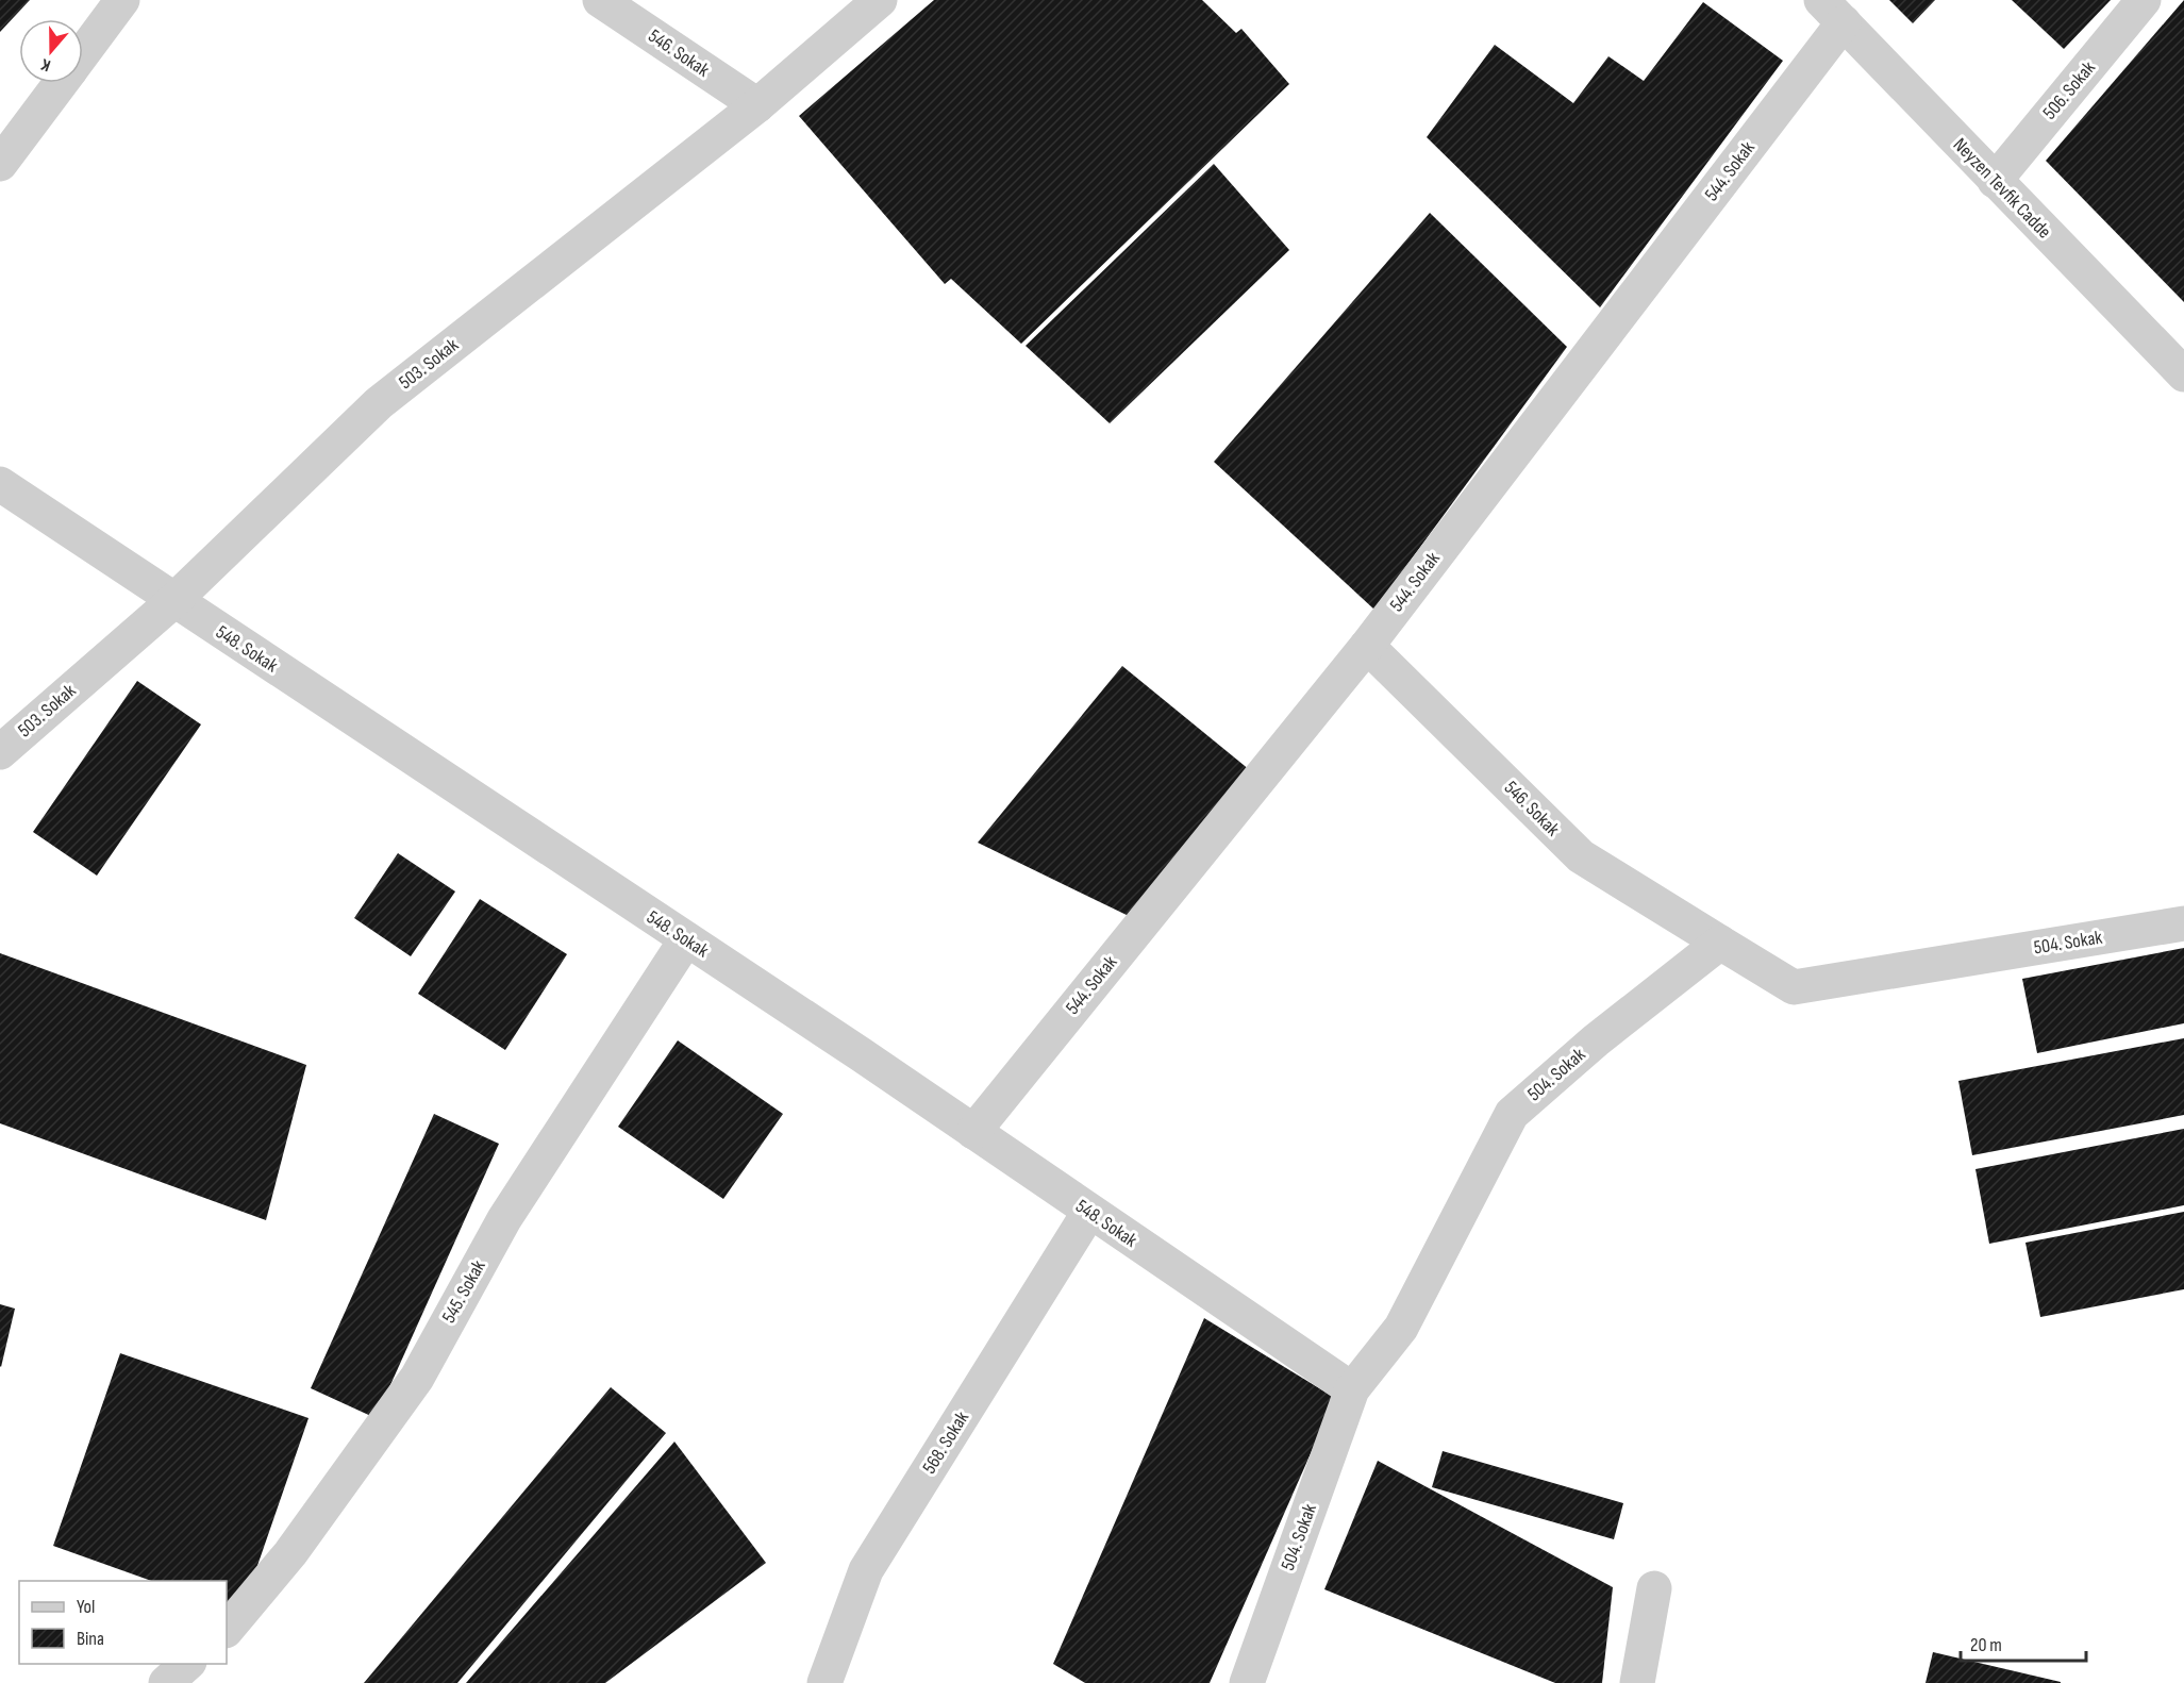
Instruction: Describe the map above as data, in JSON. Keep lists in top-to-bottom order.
{
  "streets": {
    "street": [
      "546. Sokak",
      "506. Sokak",
      "544. Sokak",
      "Neyzen Tevfik Cadde",
      "503. Sokak",
      "548. Sokak",
      "504. Sokak",
      "545. Sokak",
      "568. Sokak"
    ]
  },
  "crossings": [
    ["546. Sokak", "544. Sokak"],
    ["546. Sokak", "503. Sokak"],
    ["546. Sokak", "504. Sokak"],
    ["506. Sokak", "Neyzen Tevfik Cadde"],
    ["544. Sokak", "Neyzen Tevfik Cadde"],
    ["544. Sokak", "548. Sokak"],
    ["503. Sokak", "548. Sokak"],
    ["548. Sokak", "504. Sokak"],
    ["548. Sokak", "545. Sokak"],
    ["548. Sokak", "568. Sokak"]
  ],
  "legend": ["Yol", "Bina"],
  "scale_bar": "20 m",
  "north": "bottom"
}
